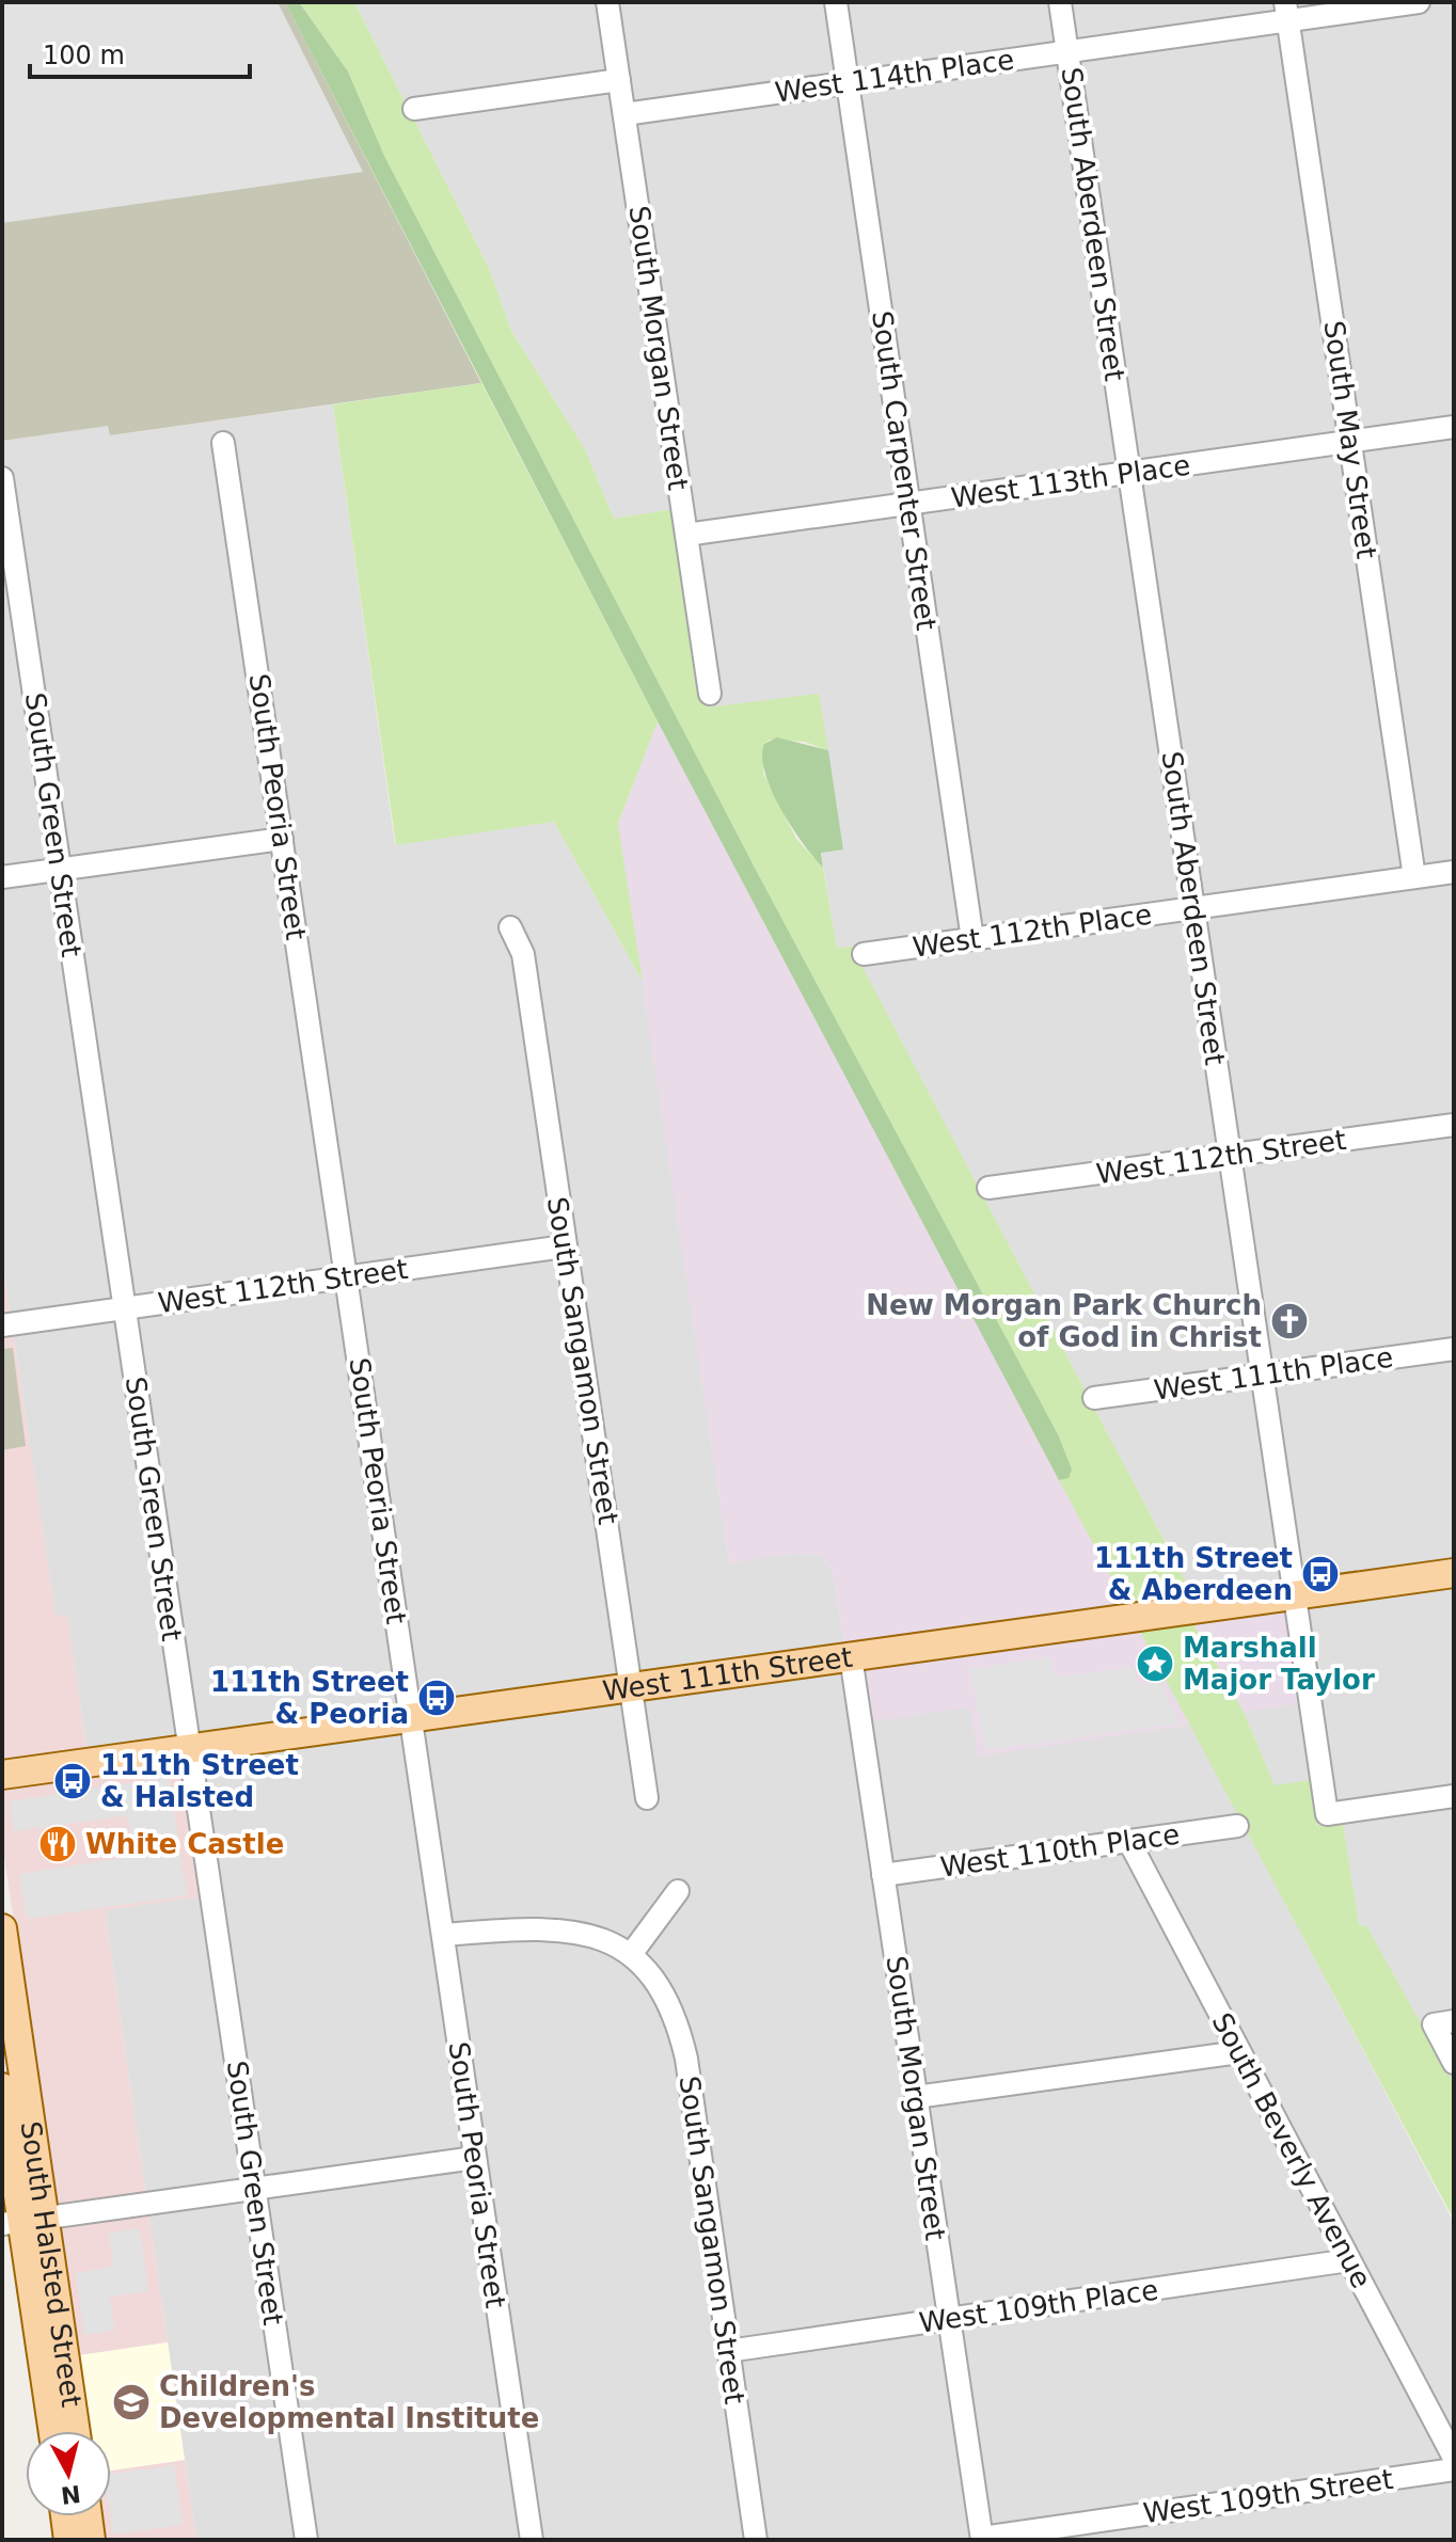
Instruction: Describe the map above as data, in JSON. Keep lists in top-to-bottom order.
{
  "streets": {
    "main road": ["West 111th Street", "South Halsted Street"],
    "street": [
      "West 114th Place",
      "South Aberdeen Street",
      "South Morgan Street",
      "South May Street",
      "South Carpenter Street",
      "West 113th Place",
      "South Peoria Street",
      "South Green Street",
      "West 112th Place",
      "West 112th Street",
      "South Sangamon Street",
      "West 111th Place",
      "West 110th Place",
      "South Beverly Avenue",
      "West 109th Place",
      "West 109th Street"
    ]
  },
  "crossings": [
    ["West 114th Place", "South Aberdeen Street"],
    ["West 114th Place", "South Morgan Street"],
    ["West 114th Place", "South May Street"],
    ["West 114th Place", "South Carpenter Street"],
    ["South Aberdeen Street", "West 113th Place"],
    ["South Aberdeen Street", "West 112th Place"],
    ["South Aberdeen Street", "West 112th Street"],
    ["South Aberdeen Street", "West 111th Place"],
    ["South Aberdeen Street", "West 111th Street"],
    ["South Morgan Street", "West 113th Place"],
    ["South Morgan Street", "West 111th Street"],
    ["South Morgan Street", "West 110th Place"],
    ["South Morgan Street", "West 109th Place"],
    ["South Morgan Street", "West 109th Street"],
    ["South May Street", "West 113th Place"],
    ["South May Street", "West 112th Place"],
    ["South Carpenter Street", "West 113th Place"],
    ["South Carpenter Street", "West 112th Place"],
    ["South Peoria Street", "West 112th Street"],
    ["South Peoria Street", "South Sangamon Street"],
    ["South Peoria Street", "West 111th Street"],
    ["South Green Street", "West 112th Street"],
    ["South Green Street", "West 111th Street"],
    ["West 112th Street", "South Sangamon Street"],
    ["South Sangamon Street", "West 111th Street"],
    ["South Sangamon Street", "West 109th Place"],
    ["West 110th Place", "South Beverly Avenue"],
    ["South Beverly Avenue", "West 109th Place"]
  ],
  "places": {
    "church": ["New Morgan Park Church of God in Christ"],
    "bus stop": ["111th Street & Aberdeen", "111th Street & Peoria", "111th Street & Halsted"],
    "place": ["Marshall Major Taylor"],
    "restaurant": ["White Castle"],
    "school or university": ["Children's Developmental Institute"]
  },
  "scale_bar": "100 m",
  "north": "bottom"
}
